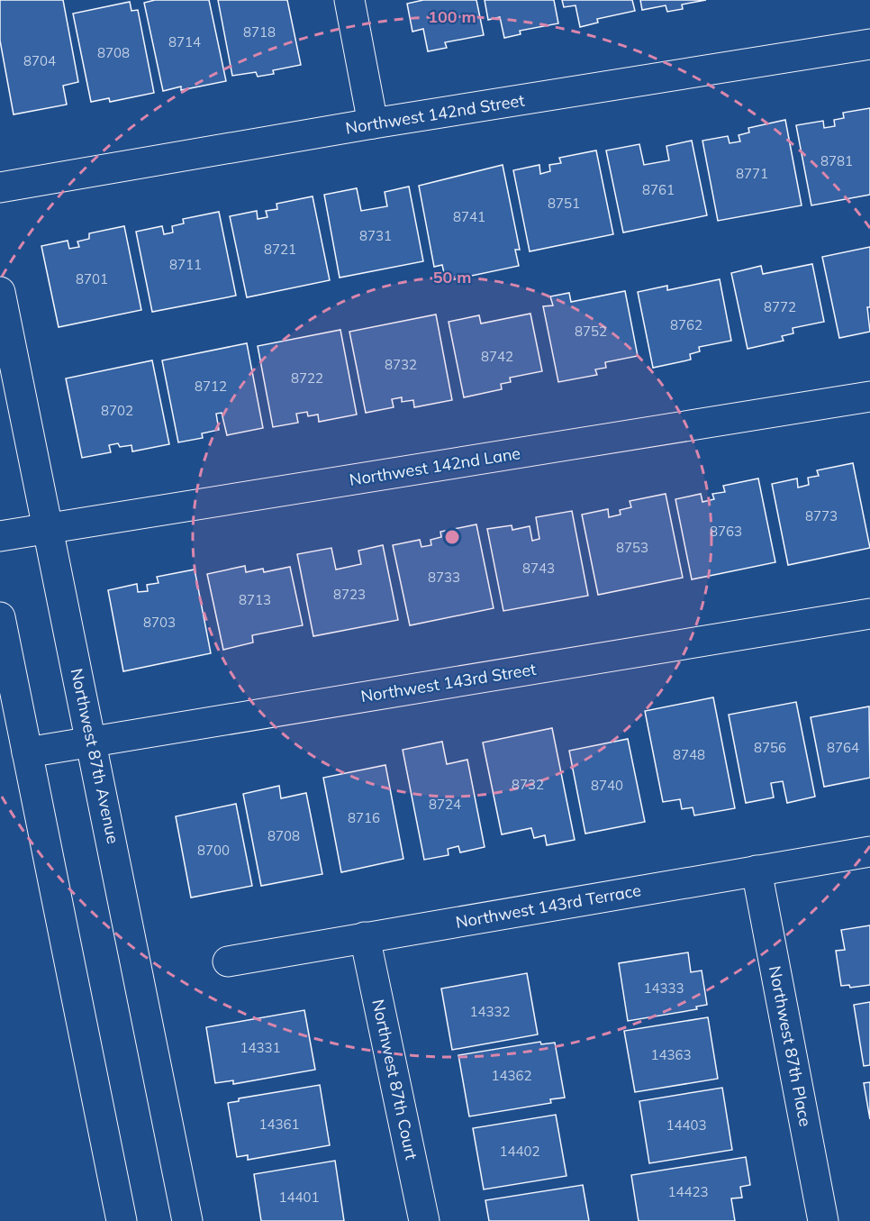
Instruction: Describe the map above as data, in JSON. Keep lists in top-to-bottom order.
{
  "streets": {
    "street": [
      "Northwest 142nd Street",
      "Northwest 142nd Lane",
      "Northwest 143rd Street",
      "Northwest 87th Avenue",
      "Northwest 143rd Terrace",
      "Northwest 87th Place",
      "Northwest 87th Court"
    ]
  },
  "crossings": [
    ["Northwest 142nd Lane", "Northwest 87th Avenue"],
    ["Northwest 143rd Street", "Northwest 87th Avenue"],
    ["Northwest 143rd Terrace", "Northwest 87th Place"],
    ["Northwest 143rd Terrace", "Northwest 87th Court"]
  ],
  "house_numbers": [
    "8718",
    "8714",
    "8708",
    "8704",
    "8781",
    "8771",
    "8761",
    "8751",
    "8741",
    "8731",
    "8721",
    "8711",
    "8701",
    "8772",
    "8762",
    "8752",
    "8742",
    "8732",
    "8722",
    "8712",
    "8702",
    "8773",
    "8763",
    "8753",
    "8743",
    "8733",
    "8723",
    "8713",
    "8703",
    "8756",
    "8764",
    "8748",
    "8732",
    "8740",
    "8724",
    "8716",
    "8708",
    "8700",
    "14333",
    "14332",
    "14331",
    "14363",
    "14362",
    "14361",
    "14403",
    "14402",
    "14423",
    "14401"
  ],
  "rings": ["100 m", "50 m"]
}
